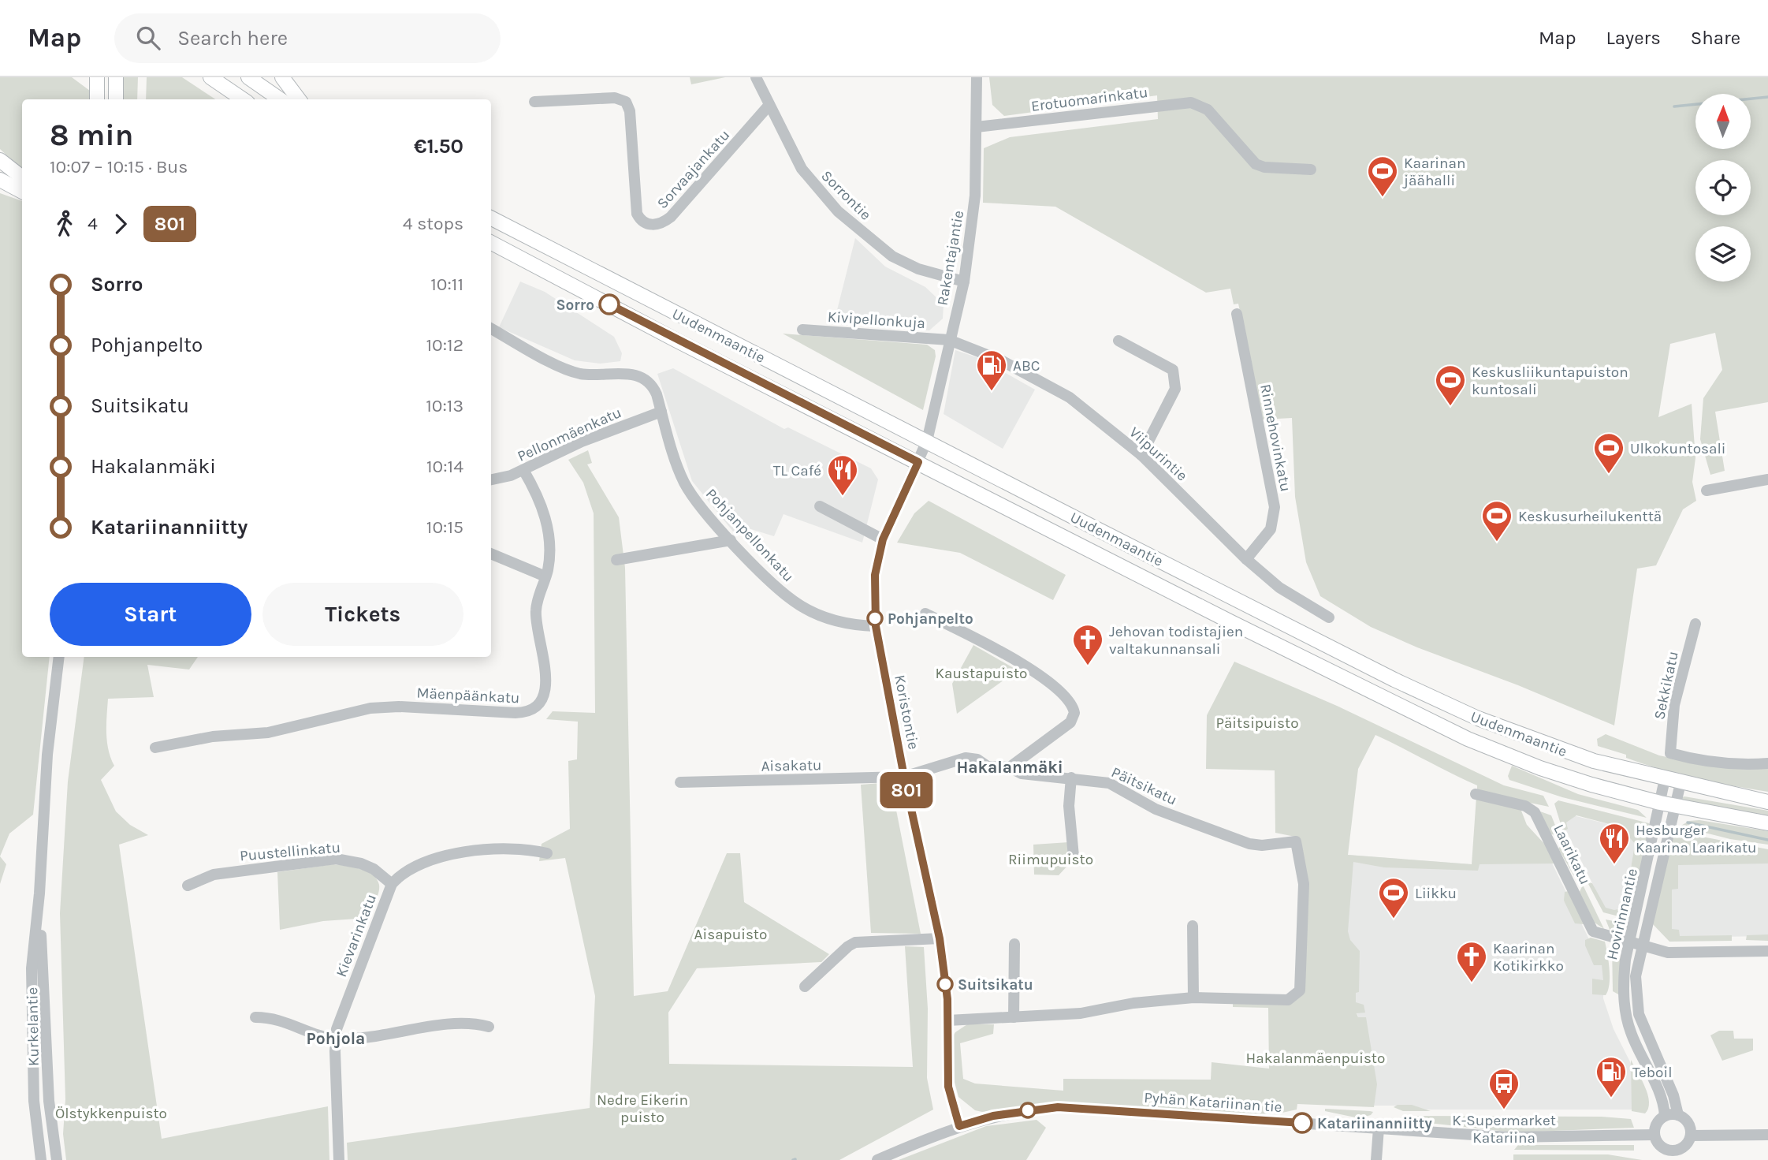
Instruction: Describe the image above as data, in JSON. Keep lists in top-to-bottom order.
{
  "streets": {
    "main road": ["Uudenmaantie"],
    "street": [
      "Erotuomarinkatu",
      "Sorvaajankatu",
      "Sorrontie",
      "Rakentajantie",
      "Kivipellonkuja",
      "Pellonmäenkatu",
      "Rinnehovinkatu",
      "Viipurintie",
      "Pohjanpellonkatu",
      "Sekkikatu",
      "Mäenpäänkatu",
      "Koristontie",
      "Aisakatu",
      "Päitsikatu",
      "Puustellinkatu",
      "Laarikatu",
      "Hovirinnantie",
      "Kievarinkatu",
      "Kurkelantie",
      "Pyhän Katariinan tie"
    ]
  },
  "crossings": [
    ["Erotuomarinkatu", "Rakentajantie"],
    ["Sorvaajankatu", "Sorrontie"],
    ["Sorrontie", "Rakentajantie"],
    ["Rakentajantie", "Kivipellonkuja"],
    ["Rakentajantie", "Uudenmaantie"],
    ["Rakentajantie", "Viipurintie"],
    ["Rakentajantie", "Koristontie"],
    ["Kivipellonkuja", "Viipurintie"],
    ["Uudenmaantie", "Koristontie"],
    ["Uudenmaantie", "Hovirinnantie"],
    ["Pellonmäenkatu", "Pohjanpellonkatu"],
    ["Pellonmäenkatu", "Mäenpäänkatu"],
    ["Rinnehovinkatu", "Viipurintie"],
    ["Pohjanpellonkatu", "Koristontie"],
    ["Koristontie", "Aisakatu"],
    ["Koristontie", "Pyhän Katariinan tie"],
    ["Aisakatu", "Päitsikatu"],
    ["Puustellinkatu", "Kievarinkatu"],
    ["Laarikatu", "Hovirinnantie"],
    ["Hovirinnantie", "Pyhän Katariinan tie"]
  ],
  "districts": ["Hakalanmäki", "Pohjola"],
  "parks": [
    "Kaustapuisto",
    "Päitsipuisto",
    "Riimupuisto",
    "Aisapuisto",
    "Hakalanmäenpuisto",
    "Nedre Eikerin puisto",
    "Ölstykkenpuisto"
  ],
  "places": {
    "sports": [
      "Kaarinan jäähalli",
      "Keskusliikuntapuiston kuntosali",
      "Ulkokuntosali",
      "Keskusurheilukenttä",
      "Liikku"
    ],
    "other": [
      "Sorro",
      "Pohjanpelto",
      "Suitsikatu",
      "Katariinanniitty"
    ],
    "fuel station": ["ABC", "Teboil"],
    "restaurant": ["TL Café", "Hesburger Kaarina Laarikatu"],
    "church": ["Jehovan todistajien valtakunnansali", "Kaarinan Kotikirkko"],
    "bus stop": ["K-Supermarket Katariina"]
  },
  "lines": ["bus line 801"],
  "north": "top",
  "page": {
    "header": "Map",
    "search": "Search here",
    "nav": ["Map", "Layers", "Share"],
    "on_map": "801",
    "heading": ["8 min", "10:07 – 10:15 · Bus", "€1.50"],
    "legs": ["4", "801", "4 stops"],
    "list": [
      {
        "name": "Sorro",
        "value": "10:11"
      },
      {
        "name": "Pohjanpelto",
        "value": "10:12"
      },
      {
        "name": "Suitsikatu",
        "value": "10:13"
      },
      {
        "name": "Hakalanmäki",
        "value": "10:14"
      },
      {
        "name": "Katariinanniitty",
        "value": "10:15"
      }
    ],
    "buttons": ["Start", "Tickets"]
  }
}
